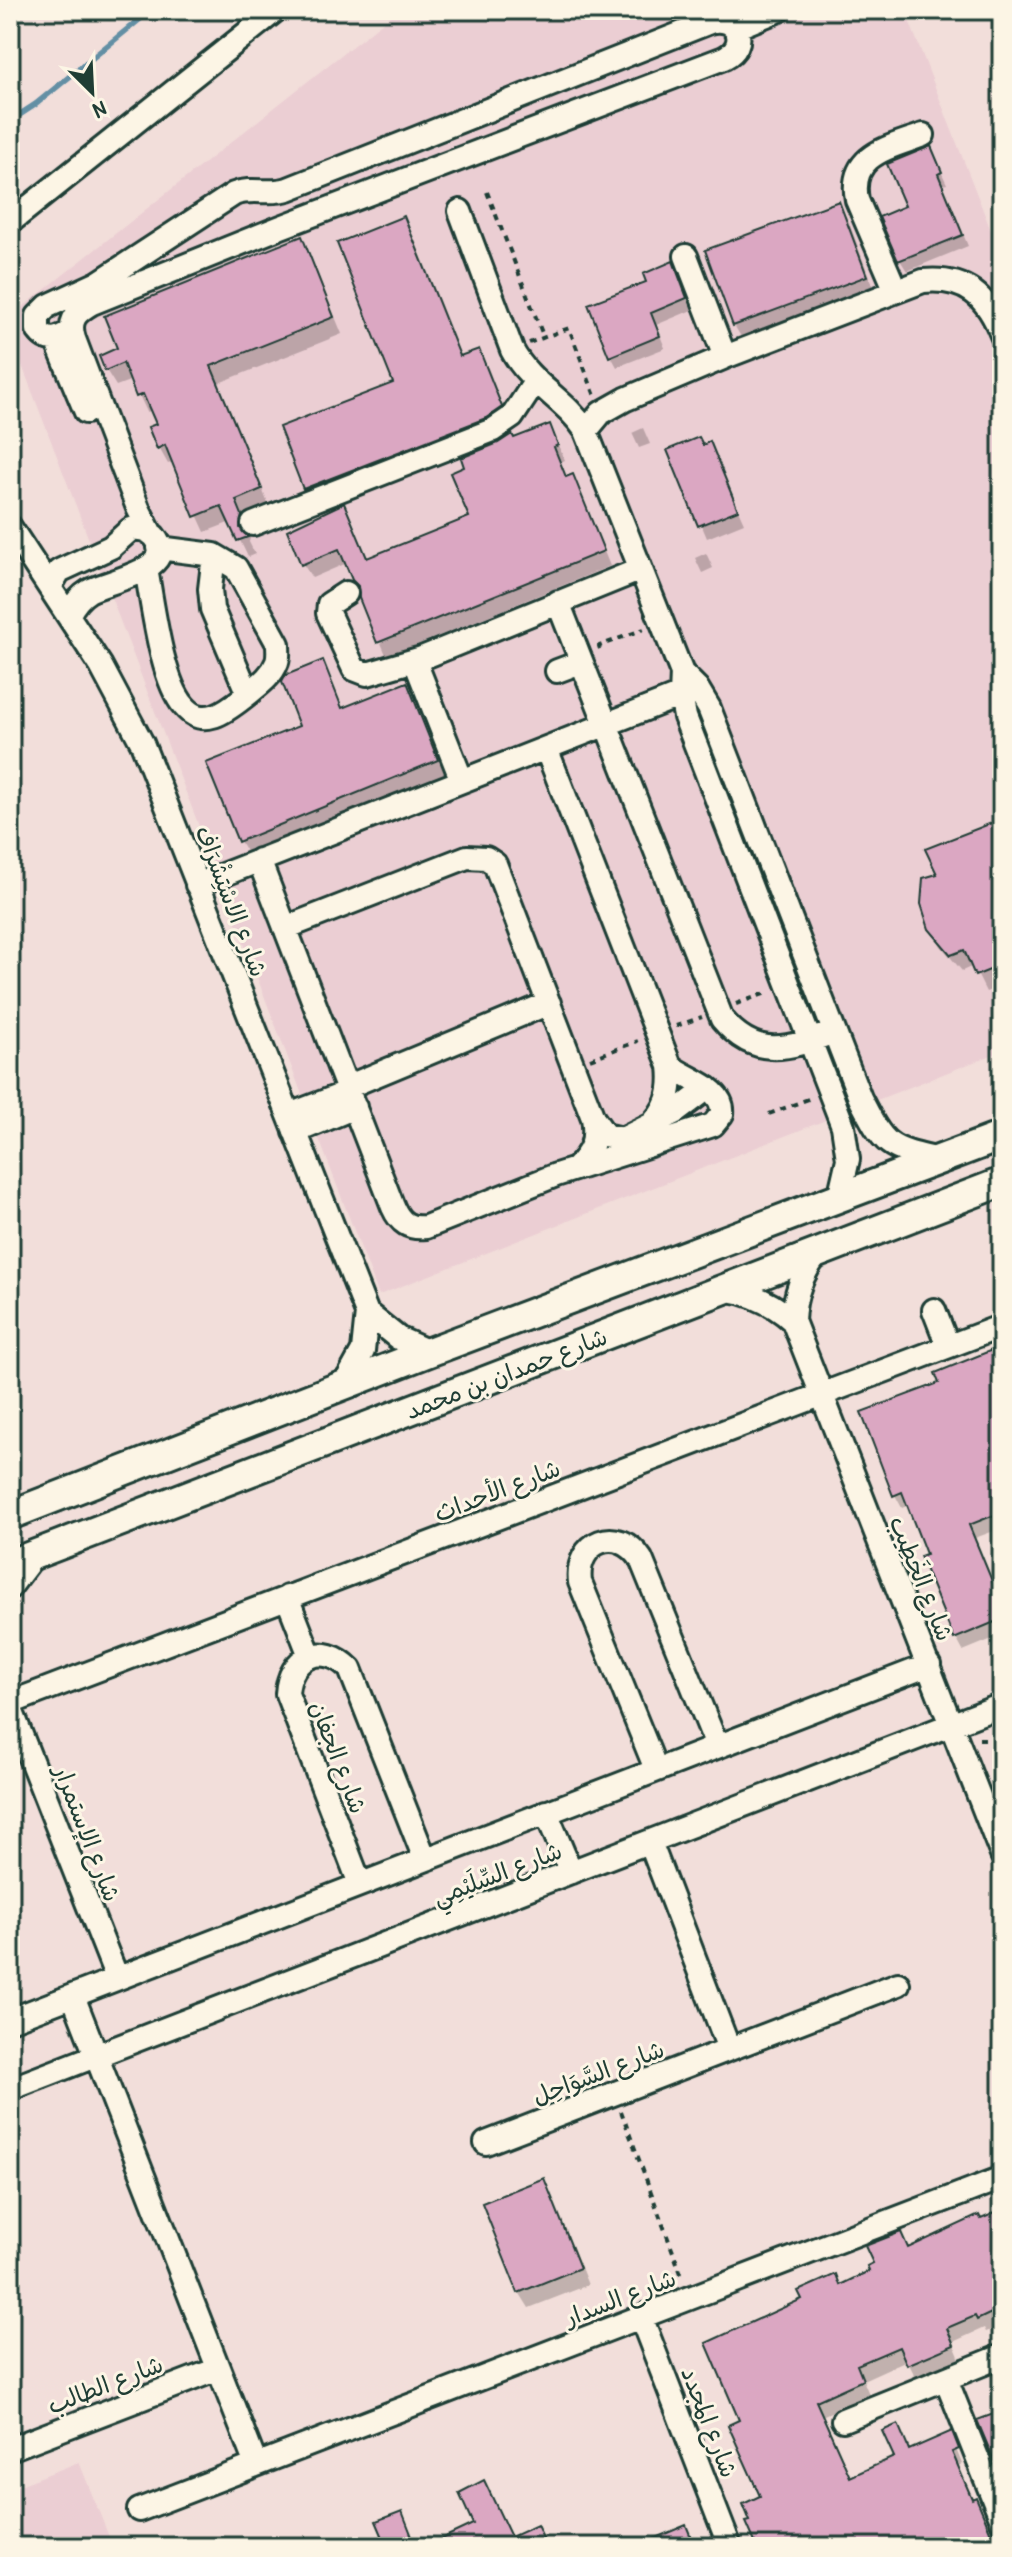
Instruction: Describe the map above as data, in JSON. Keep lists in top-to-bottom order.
{
  "streets": {
    "main road": ["شارع حمدان بن محمد"],
    "street": [
      "شارع الاسْتِشْرَاف",
      "شارع الأحداث",
      "شارع الخَطِيب",
      "شارع الجفان",
      "شارع الإستمرار",
      "شارع السِّلَيْمِي",
      "شارع السَّوَاحِل",
      "شارع السدار",
      "شارع الطالب",
      "شارع المجدد"
    ]
  },
  "crossings": [
    ["شارع الاسْتِشْرَاف", "شارع حمدان بن محمد"],
    ["شارع الأحداث", "شارع الخَطِيب"],
    ["شارع الأحداث", "شارع الإستمرار"],
    ["شارع الخَطِيب", "شارع السِّلَيْمِي"],
    ["شارع الجفان", "شارع السِّلَيْمِي"],
    ["شارع الإستمرار", "شارع السِّلَيْمِي"],
    ["شارع السدار", "شارع المجدد"]
  ],
  "north": "bottom right"
}
